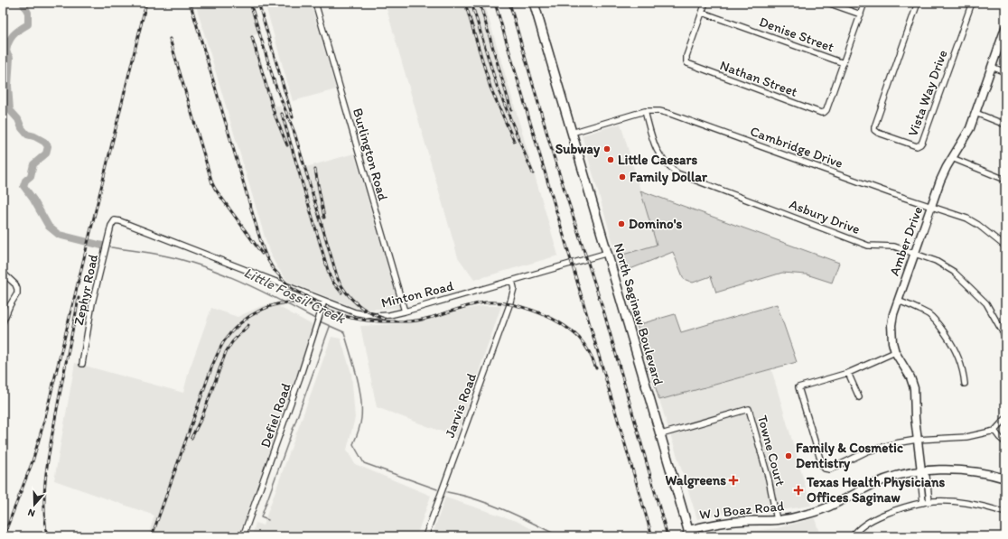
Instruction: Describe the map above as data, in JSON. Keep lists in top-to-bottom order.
{
  "streets": {
    "main road": ["North Saginaw Boulevard"],
    "street": [
      "Denise Street",
      "Nathan Street",
      "Vista Way Drive",
      "Cambridge Drive",
      "Burlington Road",
      "Asbury Drive",
      "Amber Drive",
      "Zephyr Road",
      "Minton Road",
      "Jarvis Road",
      "Defiel Road",
      "Towne Court",
      "W J Boaz Road"
    ]
  },
  "crossings": [
    ["Denise Street", "Nathan Street"],
    ["Cambridge Drive", "Asbury Drive"],
    ["Cambridge Drive", "Amber Drive"],
    ["Cambridge Drive", "North Saginaw Boulevard"],
    ["Burlington Road", "Minton Road"],
    ["Asbury Drive", "Amber Drive"],
    ["Amber Drive", "W J Boaz Road"],
    ["Zephyr Road", "Minton Road"],
    ["Minton Road", "North Saginaw Boulevard"],
    ["Minton Road", "Jarvis Road"],
    ["Minton Road", "Defiel Road"],
    ["North Saginaw Boulevard", "Towne Court"],
    ["North Saginaw Boulevard", "W J Boaz Road"],
    ["Towne Court", "W J Boaz Road"]
  ],
  "water": ["Little Fossil Creek"],
  "places": {
    "other": [
      "Subway",
      "Little Caesars",
      "Family Dollar",
      "Domino's",
      "Family & Cosmetic Dentistry"
    ],
    "health": ["Walgreens", "Texas Health Physicians Offices Saginaw"]
  },
  "north": "bottom"
}
